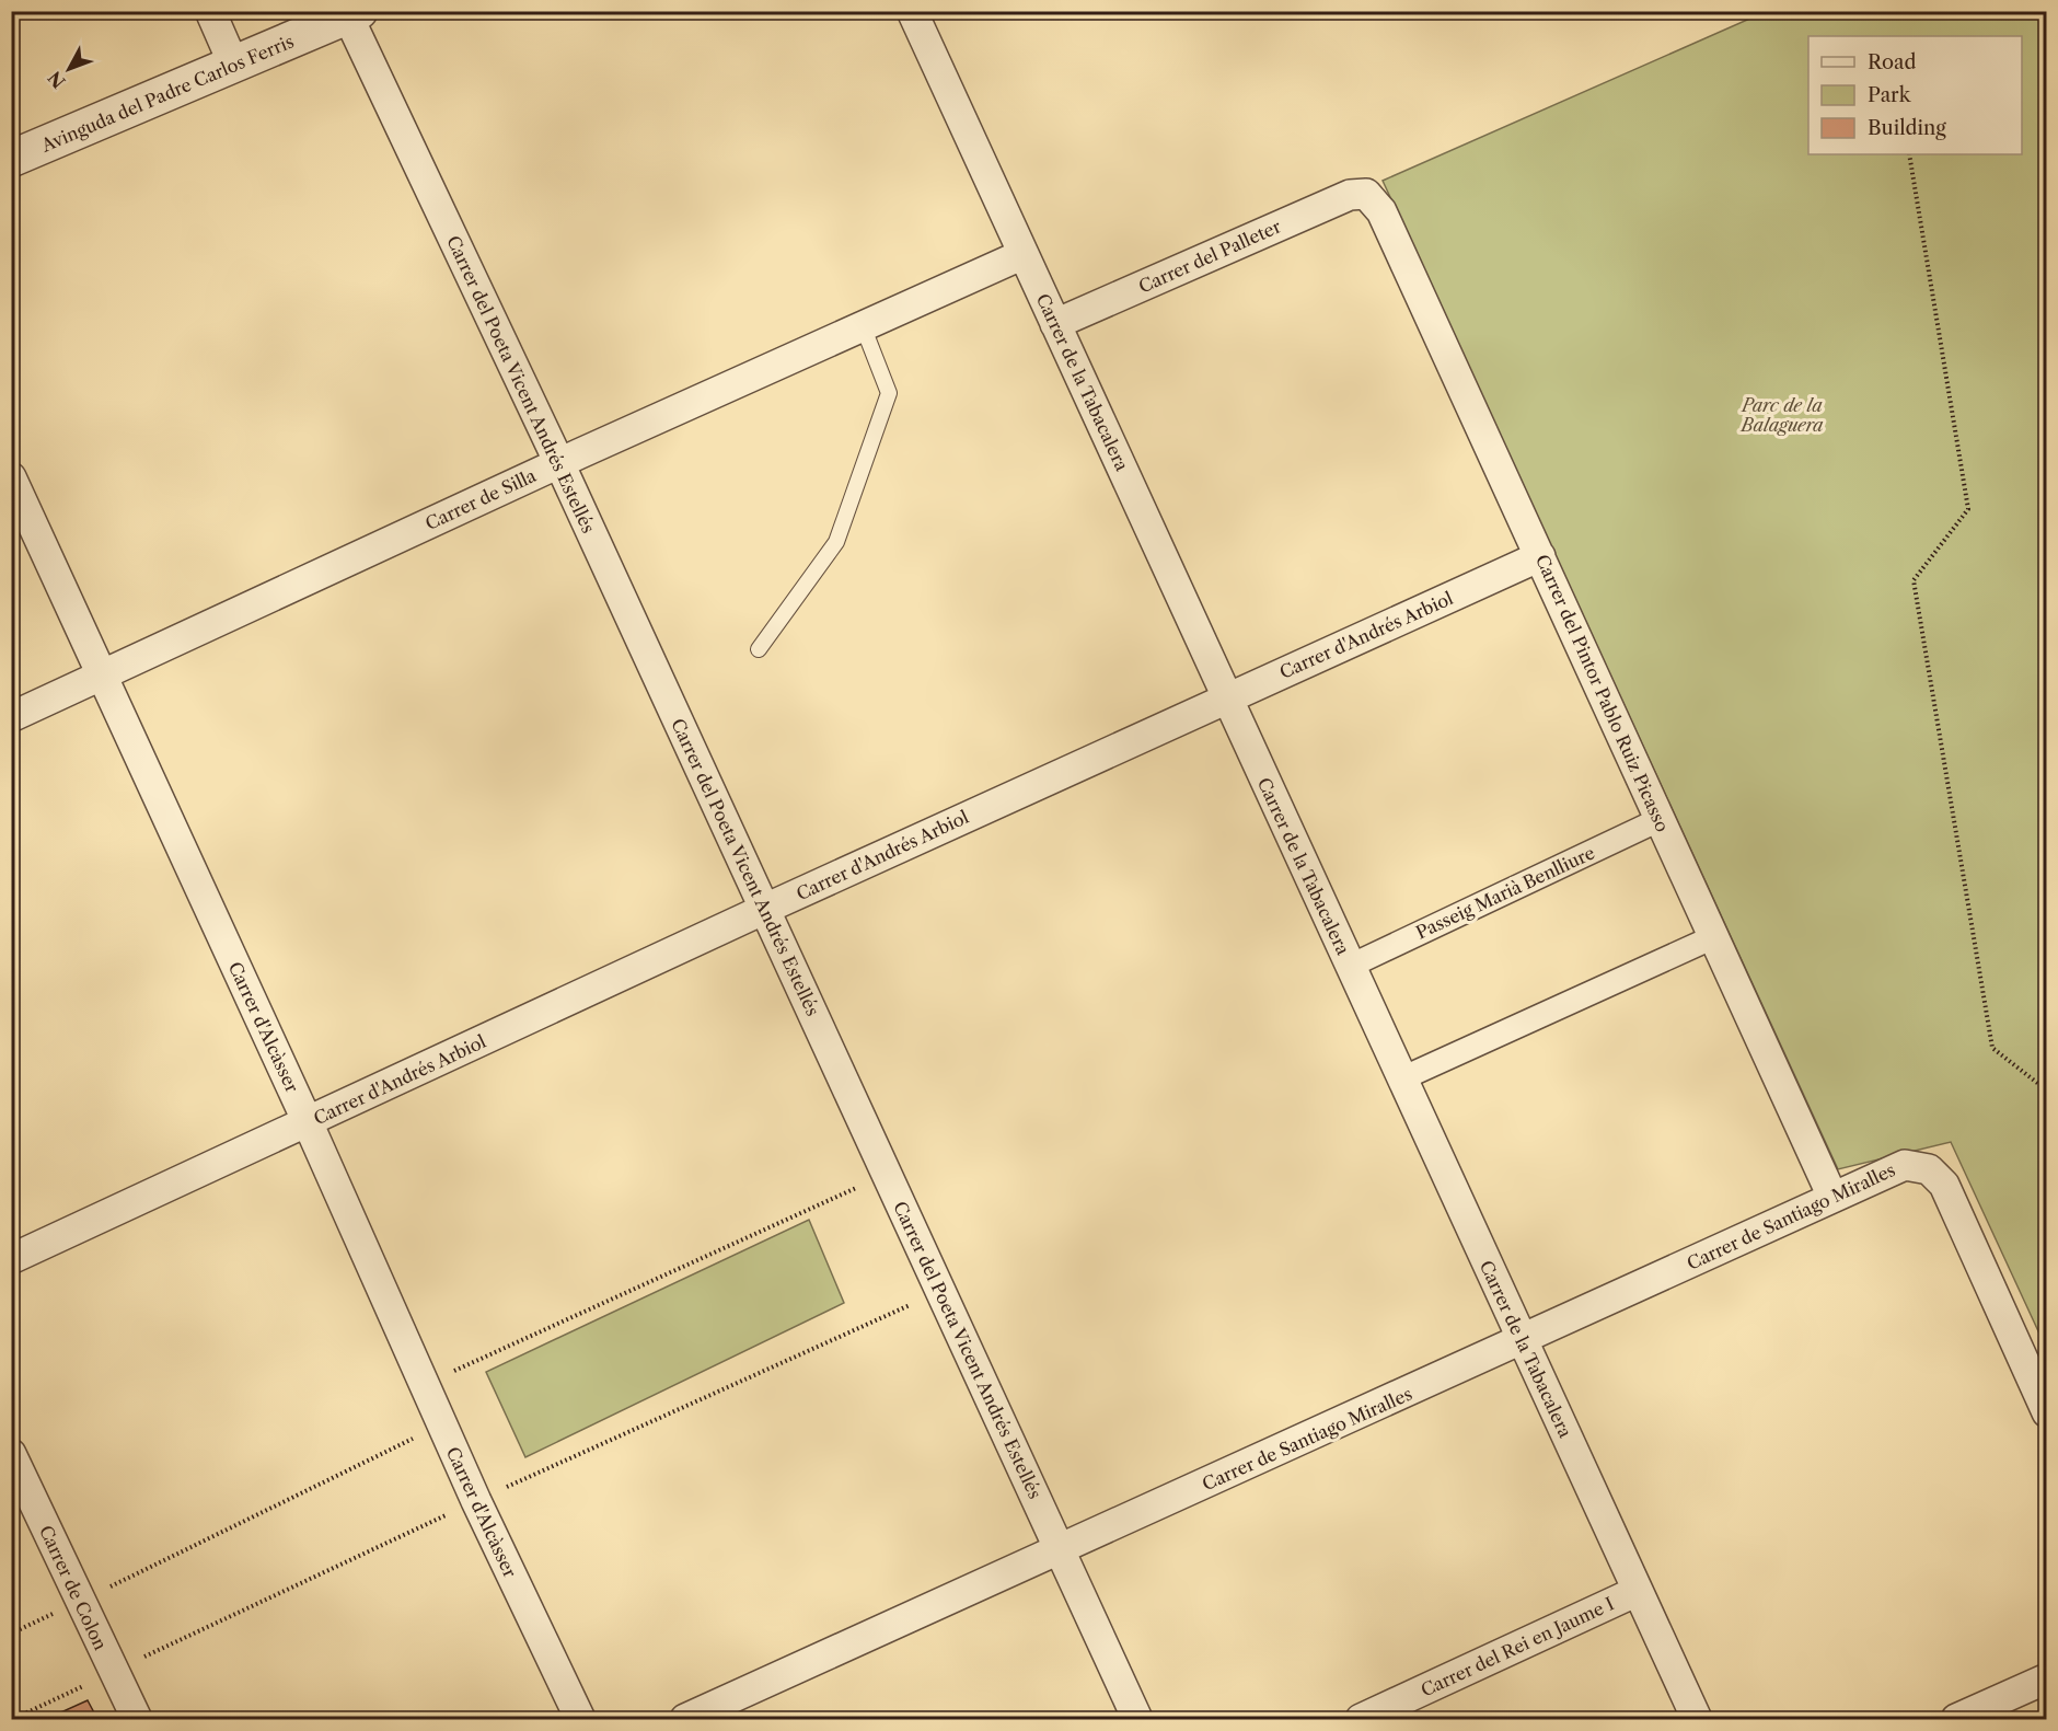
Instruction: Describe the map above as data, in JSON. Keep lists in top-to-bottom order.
{
  "streets": {
    "street": [
      "Avinguda del Padre Carlos Ferris",
      "Carrer del Palleter",
      "Carrer de la Tabacalera",
      "Carrer del Poeta Vicent Andrés Estellés",
      "Carrer de Silla",
      "Carrer d'Andrés Arbiol",
      "Carrer del Pintor Pablo Ruiz Picasso",
      "Passeig Marià Benlliure",
      "Carrer d'Alcàsser",
      "Carrer de Santiago Miralles",
      "Carrer de Colon",
      "Carrer del Rei en Jaume I"
    ]
  },
  "crossings": [
    ["Avinguda del Padre Carlos Ferris", "Carrer del Poeta Vicent Andrés Estellés"],
    ["Carrer del Palleter", "Carrer de la Tabacalera"],
    ["Carrer del Palleter", "Carrer del Pintor Pablo Ruiz Picasso"],
    ["Carrer de la Tabacalera", "Carrer de Silla"],
    ["Carrer de la Tabacalera", "Carrer d'Andrés Arbiol"],
    ["Carrer de la Tabacalera", "Passeig Marià Benlliure"],
    ["Carrer de la Tabacalera", "Carrer de Santiago Miralles"],
    ["Carrer de la Tabacalera", "Carrer del Rei en Jaume I"],
    ["Carrer del Poeta Vicent Andrés Estellés", "Carrer de Silla"],
    ["Carrer del Poeta Vicent Andrés Estellés", "Carrer d'Andrés Arbiol"],
    ["Carrer del Poeta Vicent Andrés Estellés", "Carrer de Santiago Miralles"],
    ["Carrer de Silla", "Carrer d'Alcàsser"],
    ["Carrer d'Andrés Arbiol", "Carrer del Pintor Pablo Ruiz Picasso"],
    ["Carrer d'Andrés Arbiol", "Carrer d'Alcàsser"],
    ["Carrer del Pintor Pablo Ruiz Picasso", "Passeig Marià Benlliure"],
    ["Carrer del Pintor Pablo Ruiz Picasso", "Carrer de Santiago Miralles"]
  ],
  "parks": ["Parc de la Balaguera"],
  "legend": ["Road", "Park", "Building"],
  "north": "bottom left"
}
